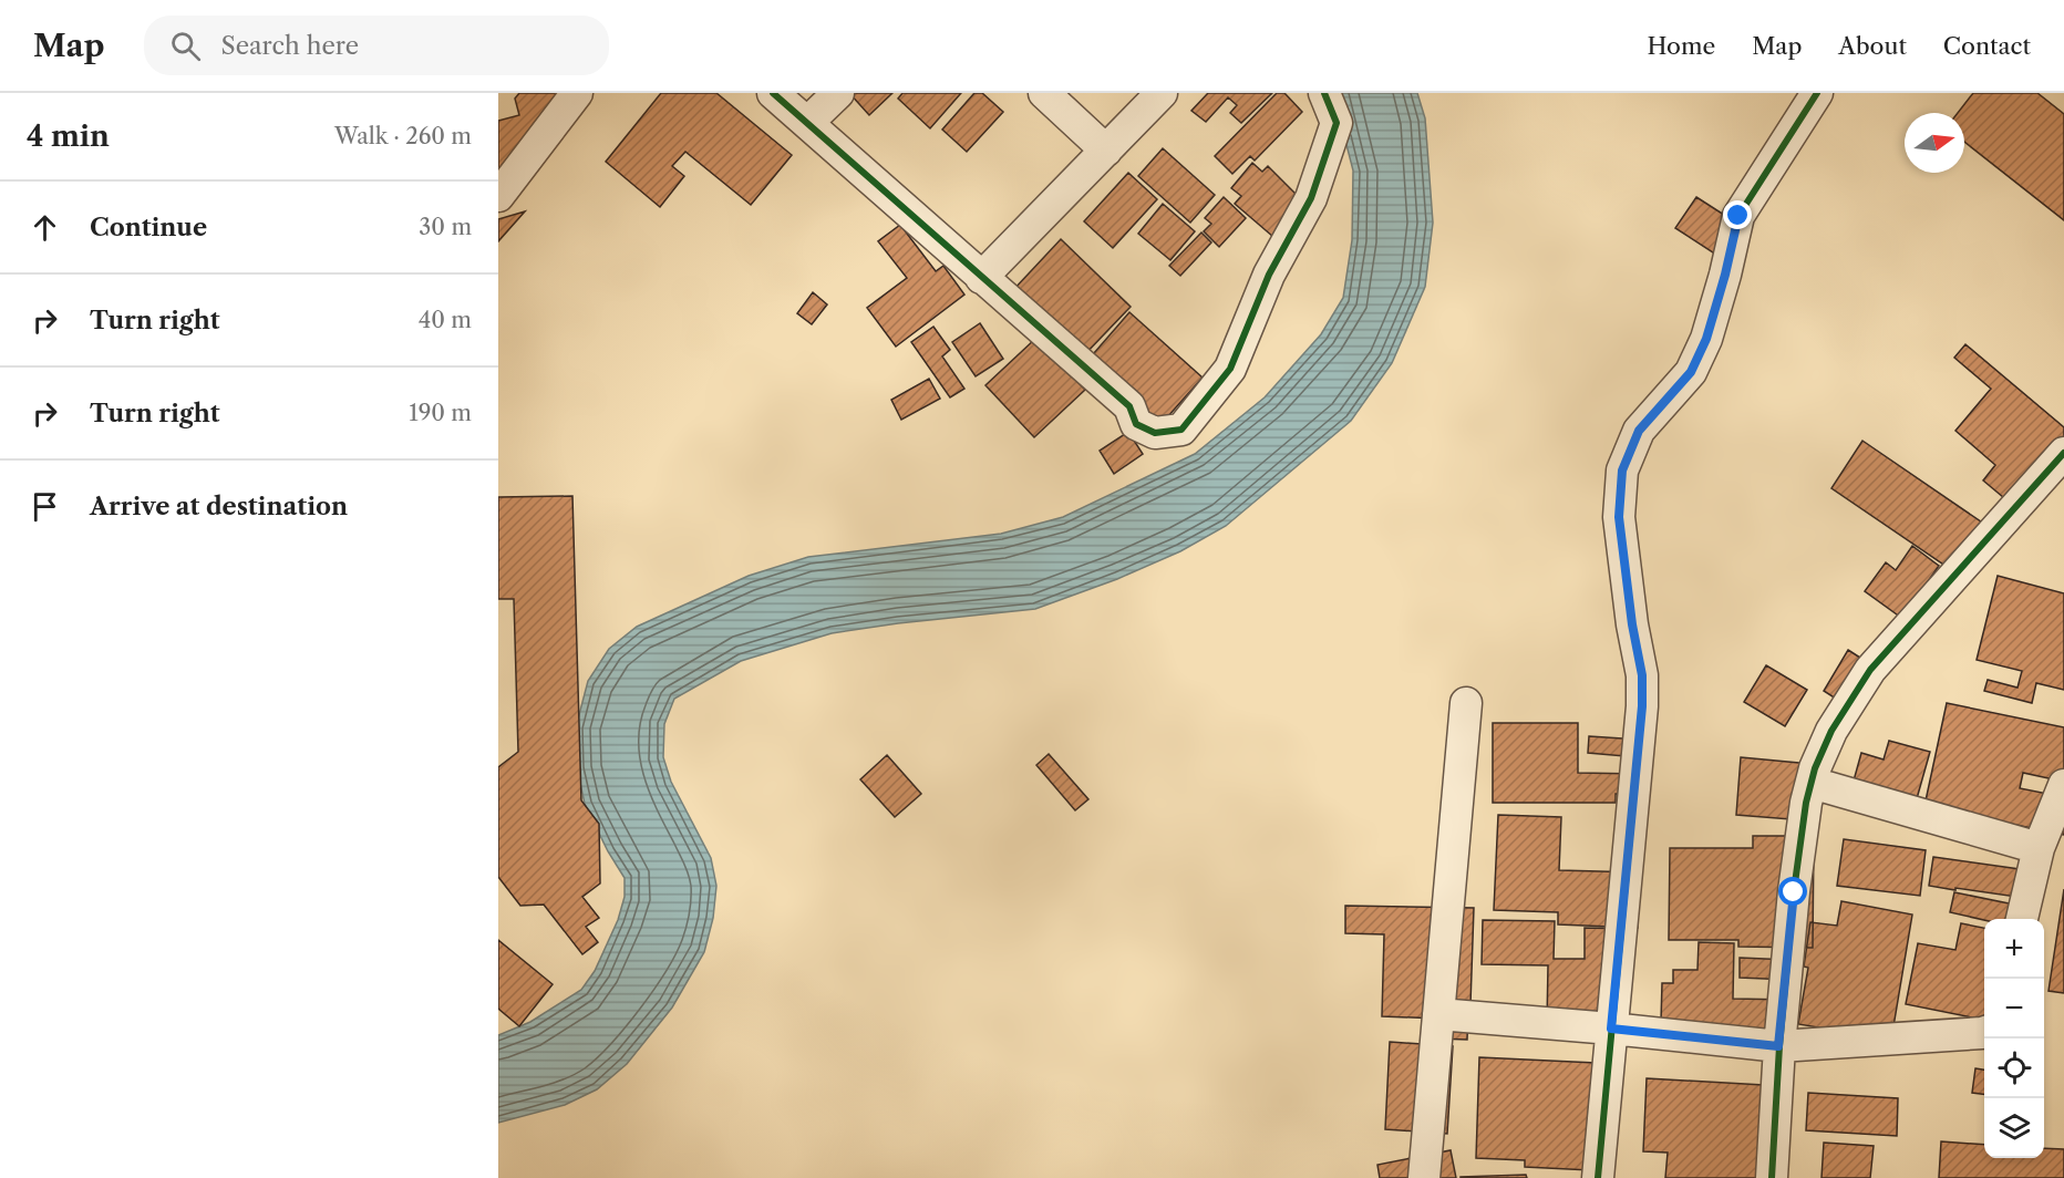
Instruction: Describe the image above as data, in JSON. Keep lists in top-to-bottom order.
{
  "north": "right",
  "page": {
    "header": "Map",
    "search": "Search here",
    "nav": [
      "Home",
      "Map",
      "About",
      "Contact"
    ],
    "heading": ["4 min", "Walk · 260 m"],
    "list": [
      ["Continue", "30 m"],
      ["Turn right", "40 m"],
      ["Turn right", "190 m"],
      "Arrive at destination"
    ],
    "map_buttons": ["+", "−"]
  }
}
